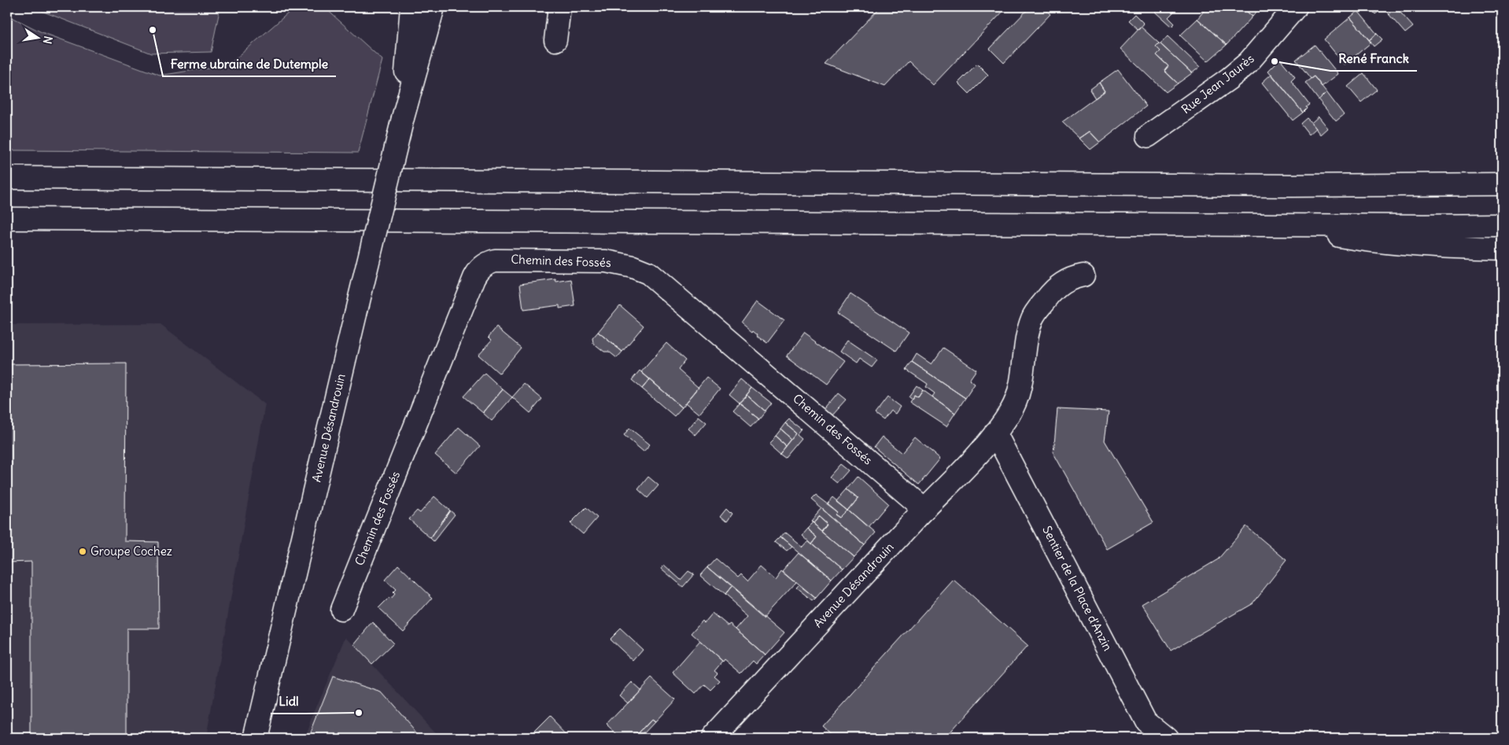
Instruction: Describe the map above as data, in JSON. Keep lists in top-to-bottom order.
{
  "streets": {
    "main road": [
      "Rue Jean Jaurès",
      "Chemin des Fossés",
      "Avenue Désandrouin",
      "Sentier de la Place d'Anzin"
    ]
  },
  "crossings": [
    ["Chemin des Fossés", "Avenue Désandrouin"],
    ["Avenue Désandrouin", "Sentier de la Place d'Anzin"]
  ],
  "places": [
    "Ferme ubraine de Dutemple",
    "René Franck",
    "Groupe Cochez",
    "Lidl"
  ],
  "north": "right"
}
